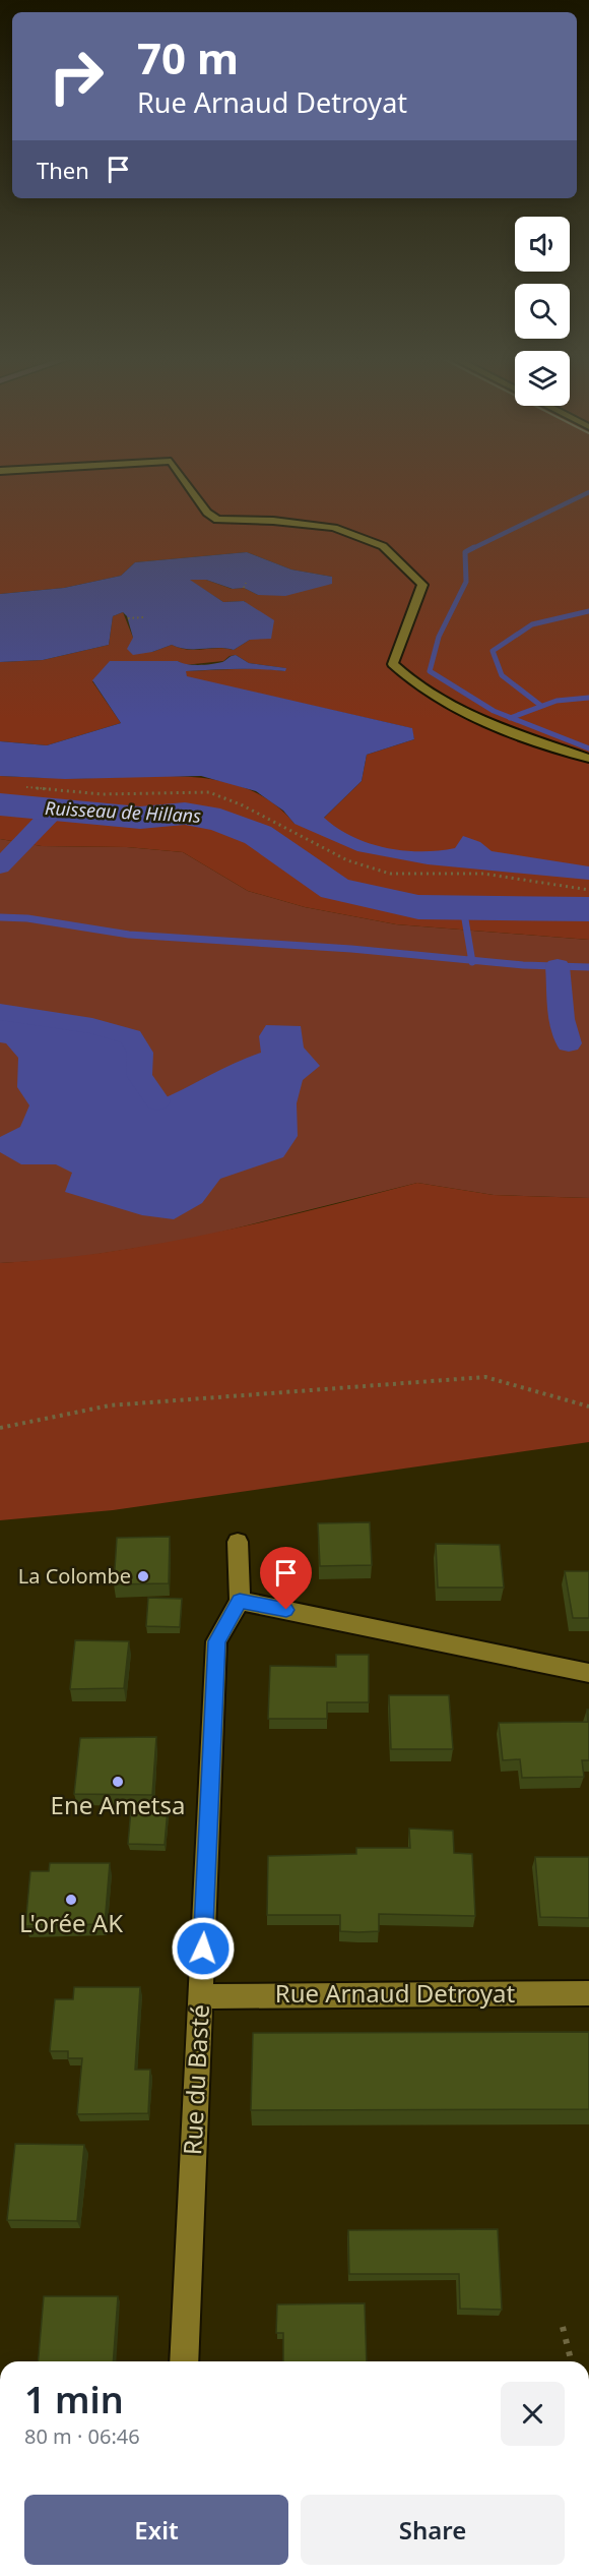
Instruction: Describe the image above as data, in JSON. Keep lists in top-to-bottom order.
{
  "streets": {
    "street": ["Rue Arnaud Detroyat", "Rue du Basté"]
  },
  "crossings": [
    ["Rue Arnaud Detroyat", "Rue du Basté"]
  ],
  "water": ["Ruisseau de Hillans"],
  "places": ["La Colombe", "Ene Ametsa", "L'orée AK"],
  "page": {
    "turn": ["70 m", "Rue Arnaud Detroyat"],
    "then": "Then",
    "heading": ["1 min", "80 m · 06:46"],
    "buttons": ["Exit", "Share"]
  }
}
